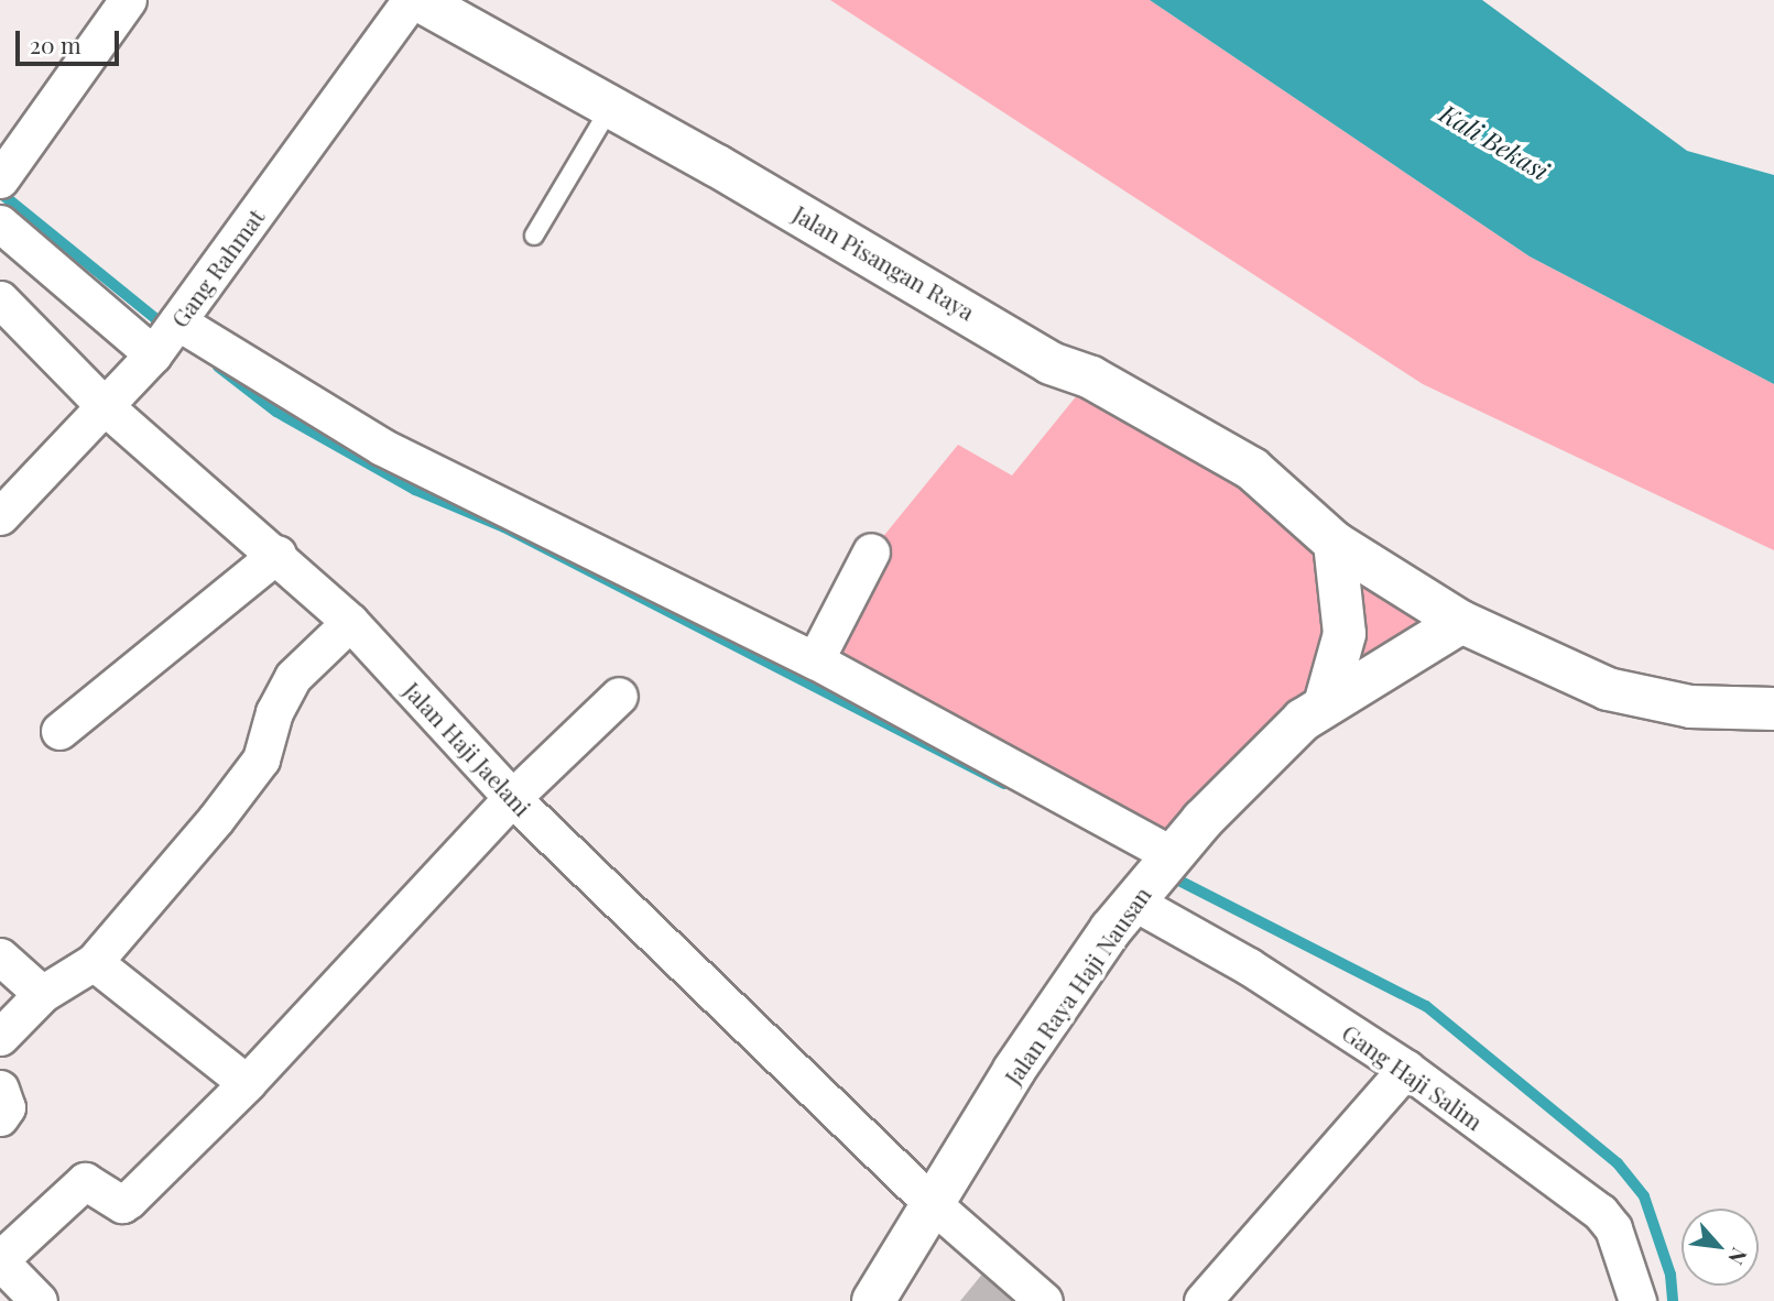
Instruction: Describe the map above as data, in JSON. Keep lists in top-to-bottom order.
{
  "streets": {
    "street": [
      "Jalan Pisangan Raya",
      "Gang Rahmat",
      "Jalan Haji Jaelani",
      "Jalan Raya Haji Nausan",
      "Gang Haji Salim"
    ]
  },
  "crossings": [
    ["Jalan Pisangan Raya", "Jalan Raya Haji Nausan"],
    ["Gang Rahmat", "Jalan Haji Jaelani"],
    ["Jalan Haji Jaelani", "Jalan Raya Haji Nausan"],
    ["Jalan Raya Haji Nausan", "Gang Haji Salim"]
  ],
  "water": ["Kali Bekasi"],
  "scale_bar": "20 m",
  "north": "bottom right"
}
